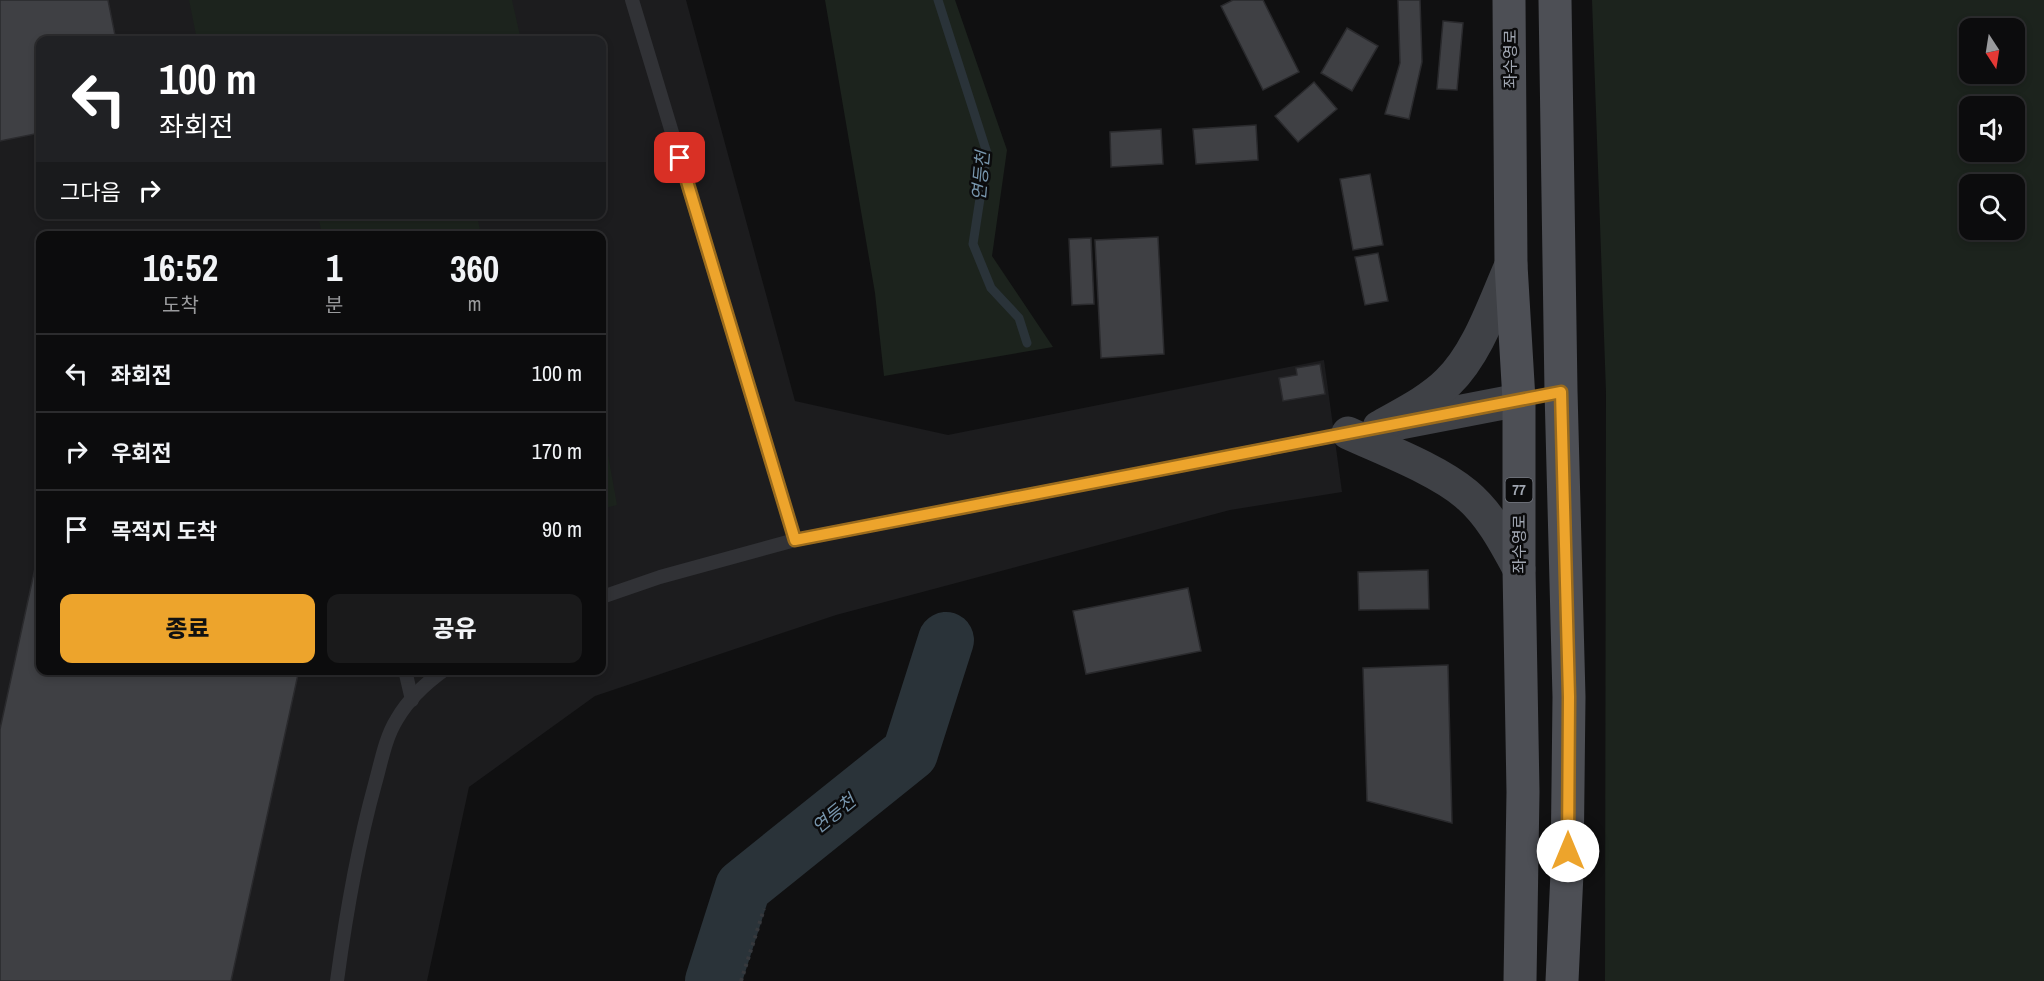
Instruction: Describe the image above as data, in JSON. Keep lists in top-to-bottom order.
{
  "streets": {
    "main road": ["좌수영로", "77"]
  },
  "water": ["연등천"],
  "north": "bottom",
  "page": {
    "turn": ["100 m", "좌회전"],
    "then": "그다음",
    "eta": [
      "16:52",
      "도착",
      "1",
      "분",
      "360",
      "m"
    ],
    "list": [
      {
        "name": "좌회전",
        "value": "100 m"
      },
      {
        "name": "우회전",
        "value": "170 m"
      },
      {
        "name": "목적지 도착",
        "value": "90 m"
      }
    ],
    "buttons": ["종료", "공유"]
  }
}
